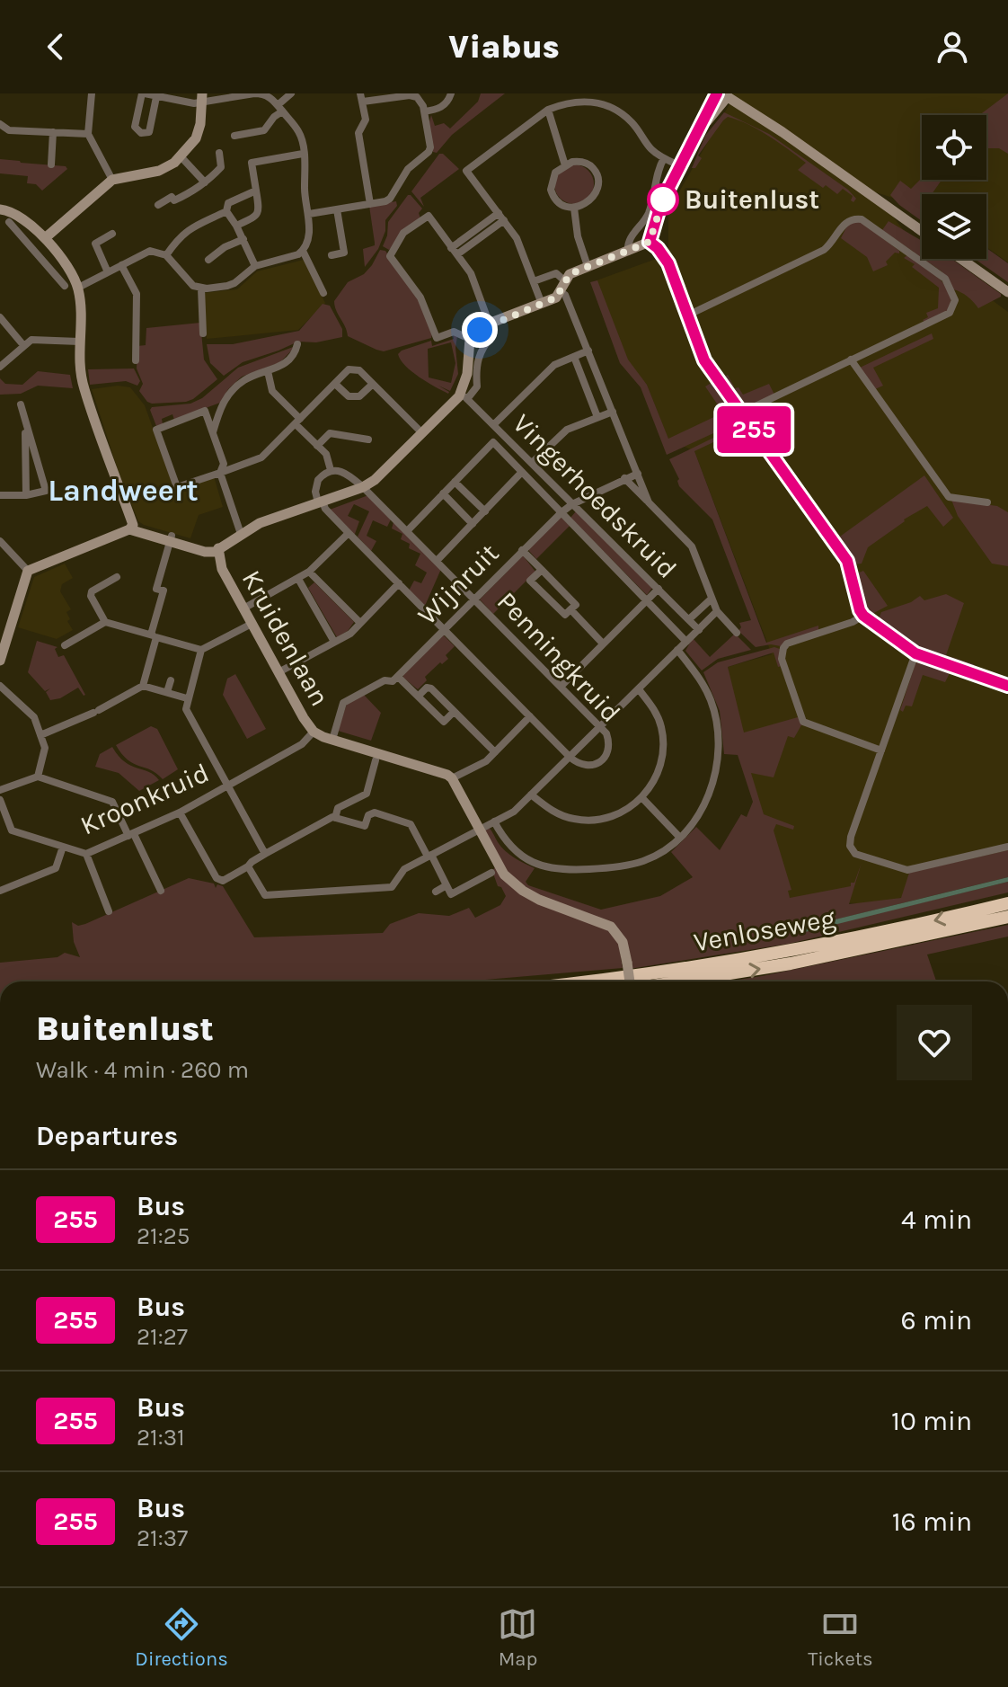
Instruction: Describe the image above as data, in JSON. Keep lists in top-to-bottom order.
{
  "streets": {
    "highway": ["Venloseweg"],
    "street": [
      "Vingerhoedskruid",
      "Wijnruit",
      "Kruidenlaan",
      "Penningkruid",
      "Kroonkruid"
    ]
  },
  "crossings": [
    ["Vingerhoedskruid", "Wijnruit"],
    ["Wijnruit", "Kruidenlaan"],
    ["Wijnruit", "Penningkruid"],
    ["Kruidenlaan", "Kroonkruid"]
  ],
  "districts": ["Landweert"],
  "places": ["Buitenlust"],
  "lines": ["bus line 255"],
  "page": {
    "header": "Viabus",
    "on_map": "255",
    "heading": [
      ["Buitenlust", "Walk · 4 min · 260 m"],
      "Departures"
    ],
    "list": [
      {
        "mark": "255",
        "name": "Bus",
        "note": "21:25",
        "value": "4 min"
      },
      {
        "mark": "255",
        "name": "Bus",
        "note": "21:27",
        "value": "6 min"
      },
      {
        "mark": "255",
        "name": "Bus",
        "note": "21:31",
        "value": "10 min"
      },
      {
        "mark": "255",
        "name": "Bus",
        "note": "21:37",
        "value": "16 min"
      }
    ],
    "tabs": ["Directions", "Map", "Tickets"]
  }
}
